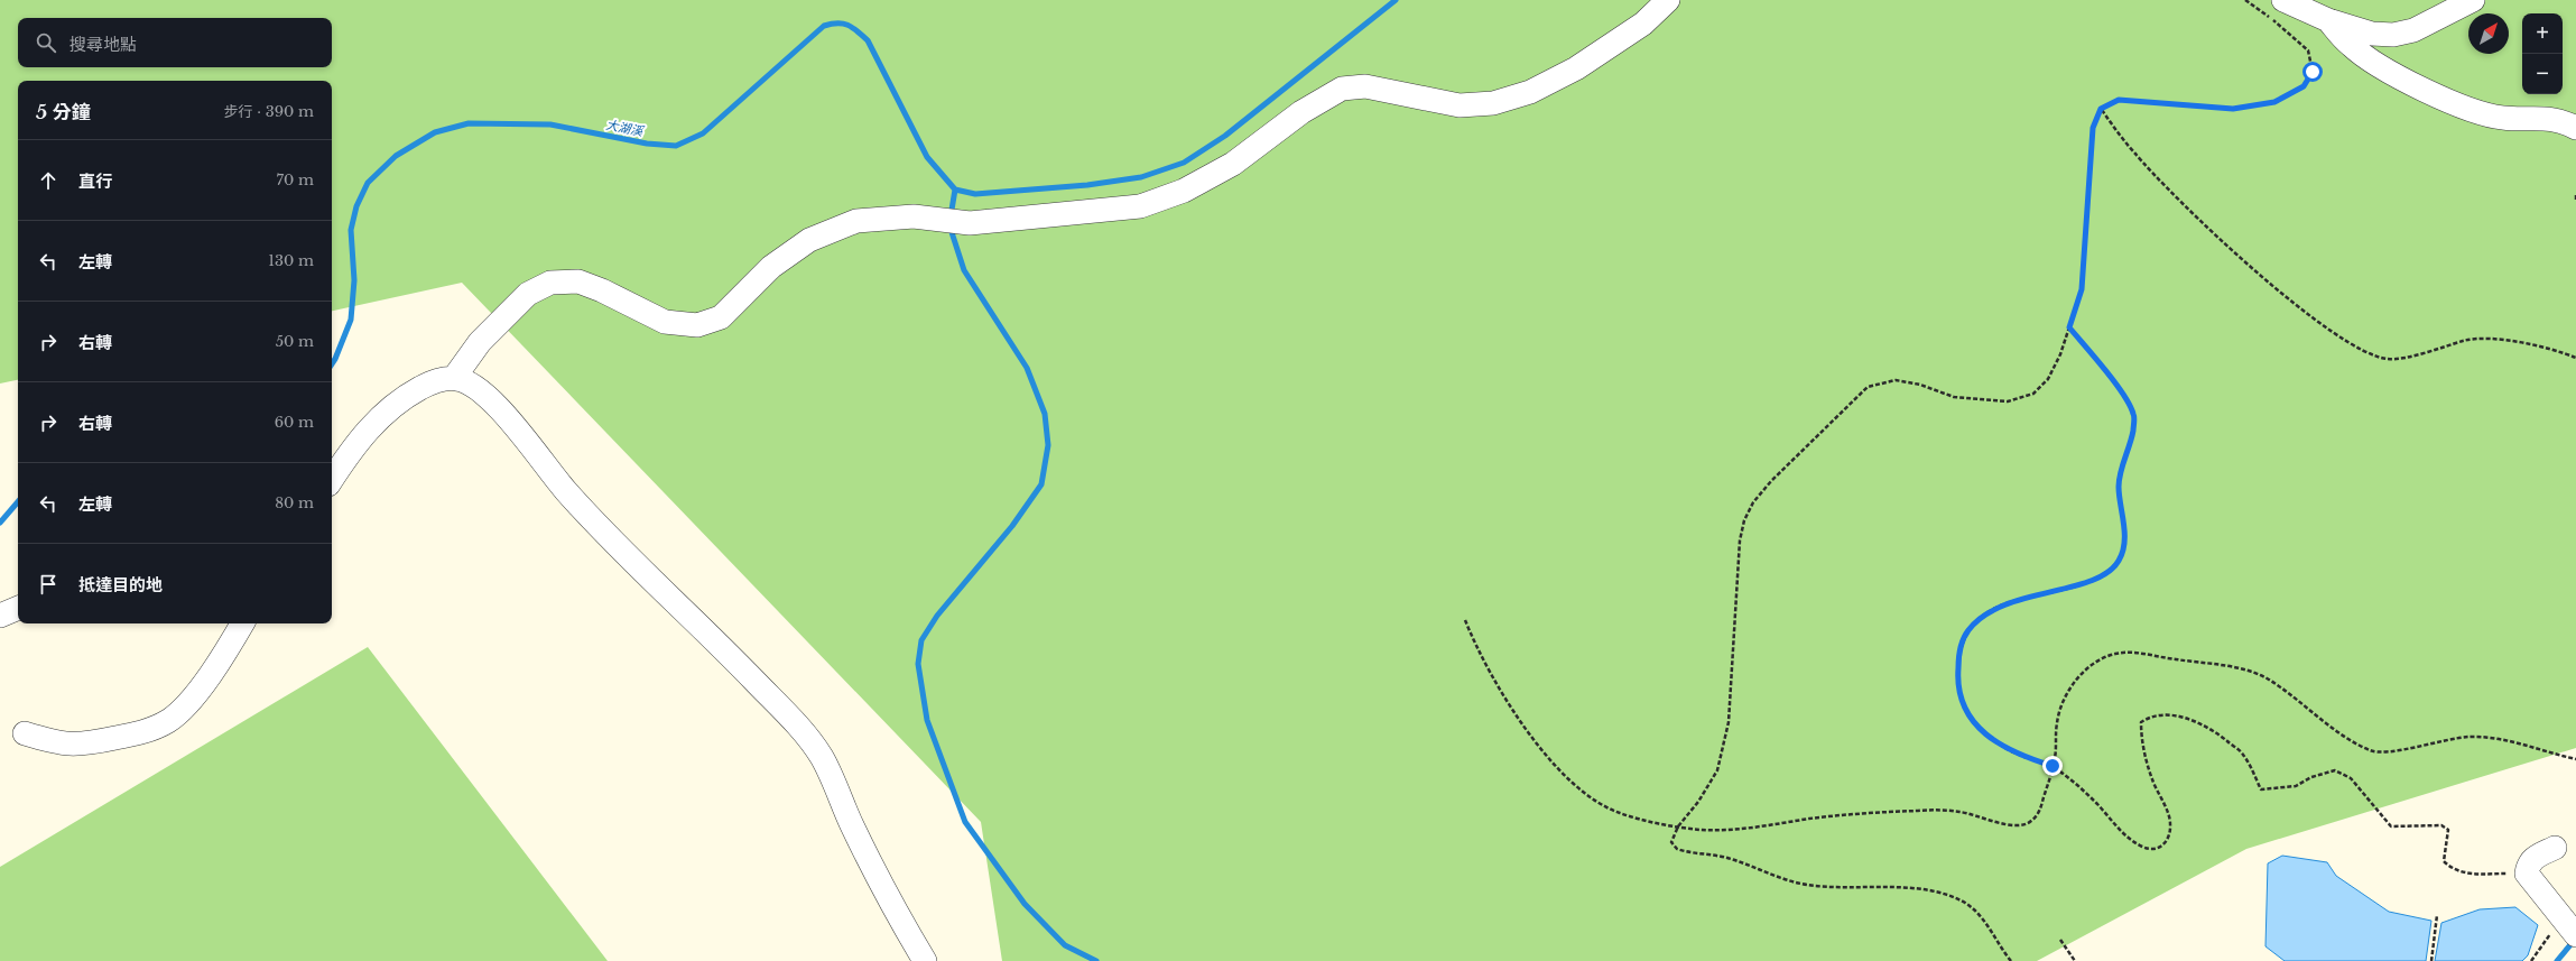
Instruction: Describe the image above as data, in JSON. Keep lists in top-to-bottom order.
{
  "water": ["大湖溪"],
  "north": "top right",
  "page": {
    "map_buttons": ["+", "−"],
    "search": "搜尋地點",
    "heading": ["5 分鐘", "步行 · 390 m"],
    "list": [
      ["直行", "70 m"],
      ["左轉", "130 m"],
      ["右轉", "50 m"],
      ["右轉", "60 m"],
      ["左轉", "80 m"],
      "抵達目的地"
    ]
  }
}
